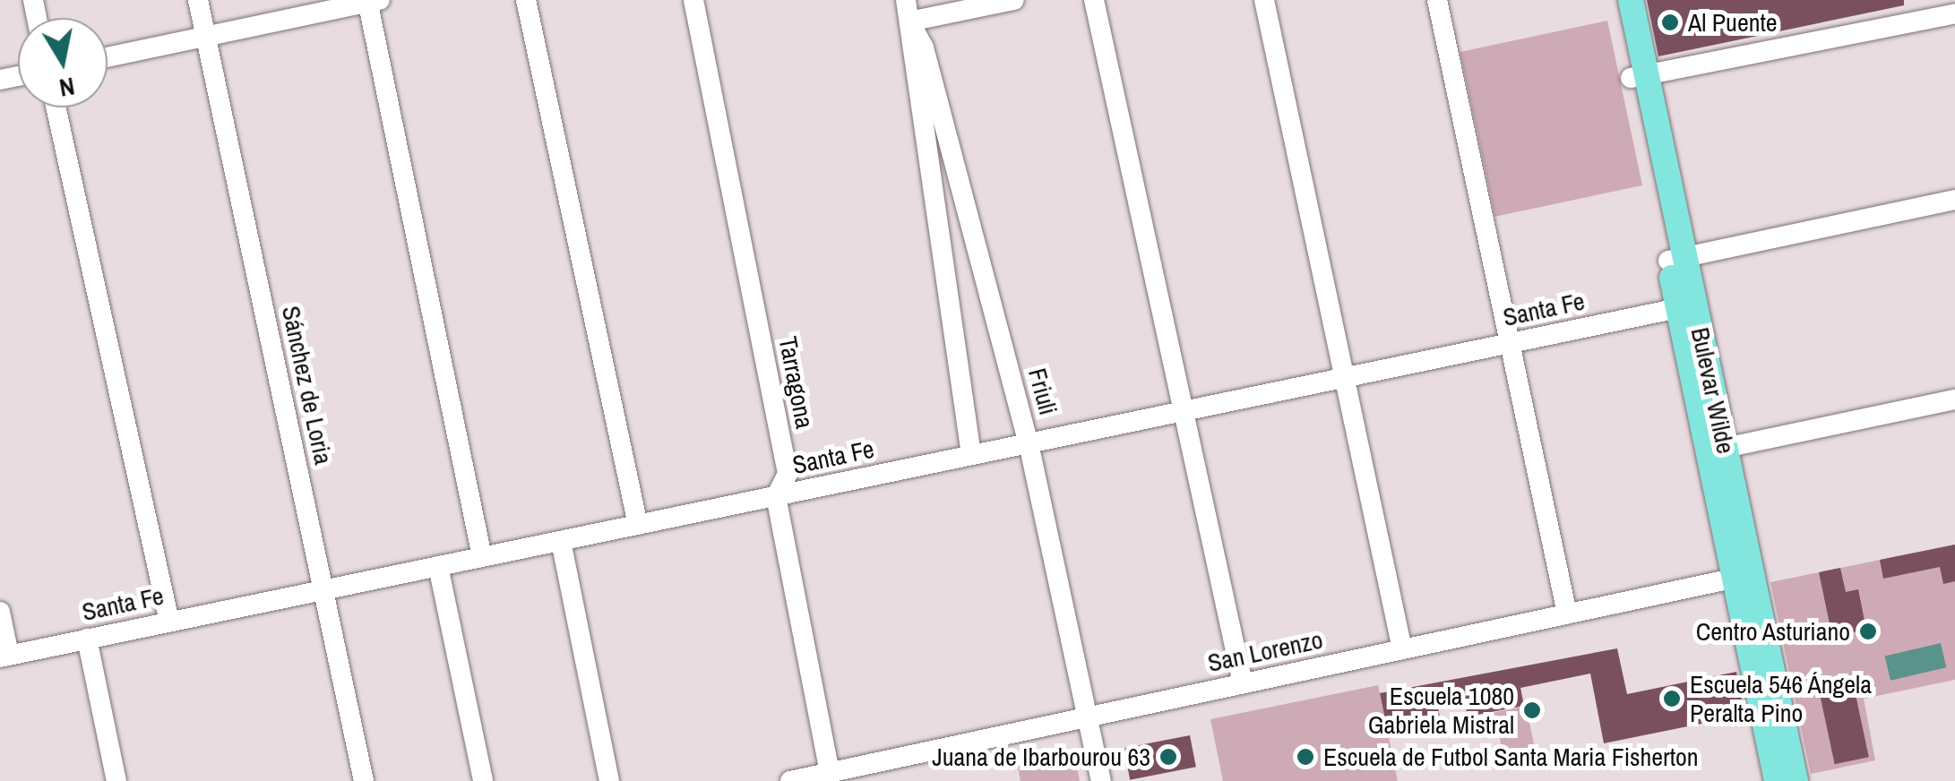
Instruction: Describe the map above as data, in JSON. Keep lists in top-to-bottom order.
{
  "streets": {
    "main road": ["Bulevar Wilde"],
    "street": [
      "Santa Fe",
      "Tarragona",
      "Sánchez de Loria",
      "Friuli",
      "San Lorenzo"
    ]
  },
  "crossings": [
    ["Santa Fe", "Tarragona"],
    ["Santa Fe", "Sánchez de Loria"],
    ["Santa Fe", "Bulevar Wilde"],
    ["Santa Fe", "Friuli"],
    ["Tarragona", "San Lorenzo"],
    ["Bulevar Wilde", "San Lorenzo"],
    ["Friuli", "San Lorenzo"]
  ],
  "places": [
    "Al Puente",
    "Centro Asturiano",
    "Escuela 546 Ángela Peralta Pino",
    "Escuela 1080 Gabriela Mistral",
    "Juana de Ibarbourou 63",
    "Escuela de Futbol Santa Maria Fisherton"
  ],
  "north": "bottom"
}
